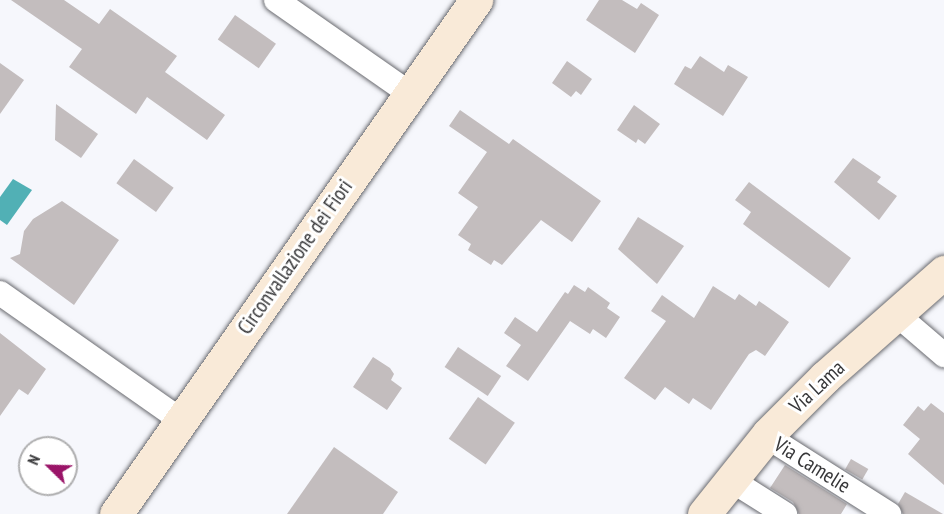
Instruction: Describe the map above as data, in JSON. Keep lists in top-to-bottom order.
{
  "streets": {
    "street": ["Circonvallazione dei Fiori", "Via Lama", "Via Camelie"]
  },
  "crossings": [
    ["Via Lama", "Via Camelie"]
  ],
  "north": "top left"
}
